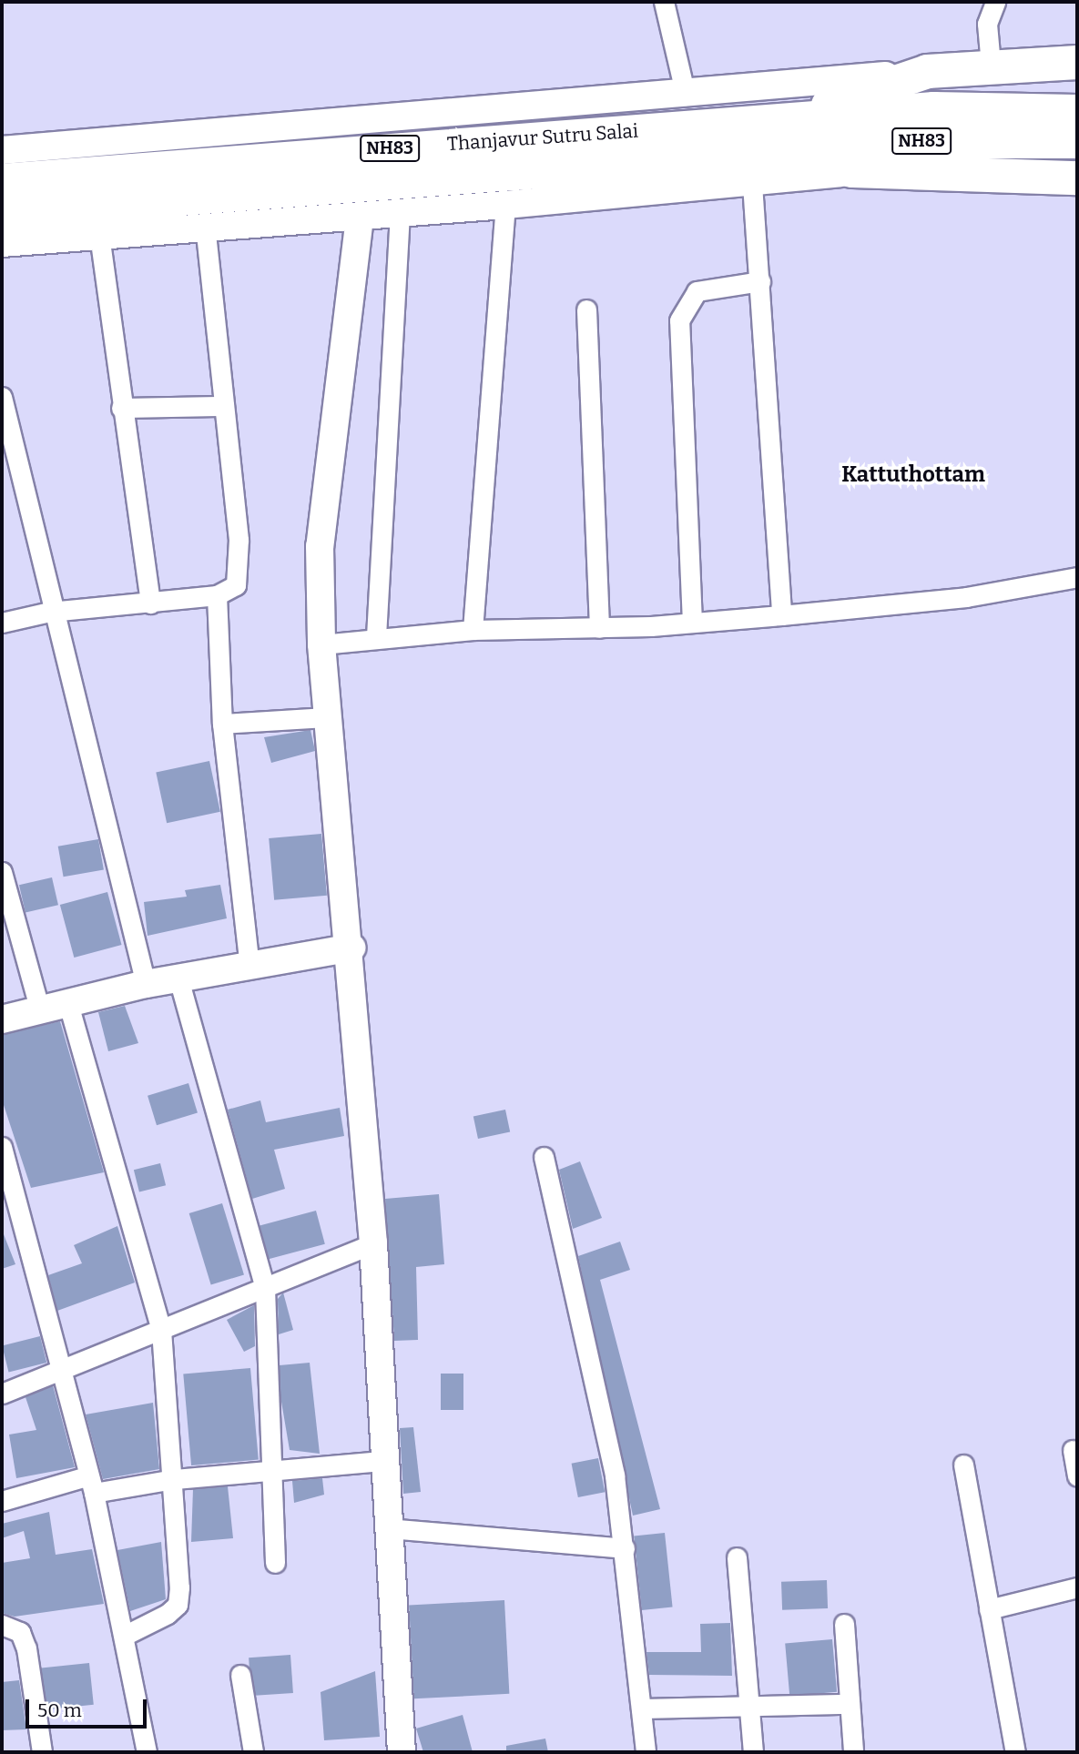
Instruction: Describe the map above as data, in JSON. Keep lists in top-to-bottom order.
{
  "streets": {
    "highway": ["Thanjavur Sutru Salai", "NH83"]
  },
  "crossings": [
    ["Thanjavur Sutru Salai", "NH83"]
  ],
  "districts": ["Kattuthottam"],
  "scale_bar": "50 m"
}
